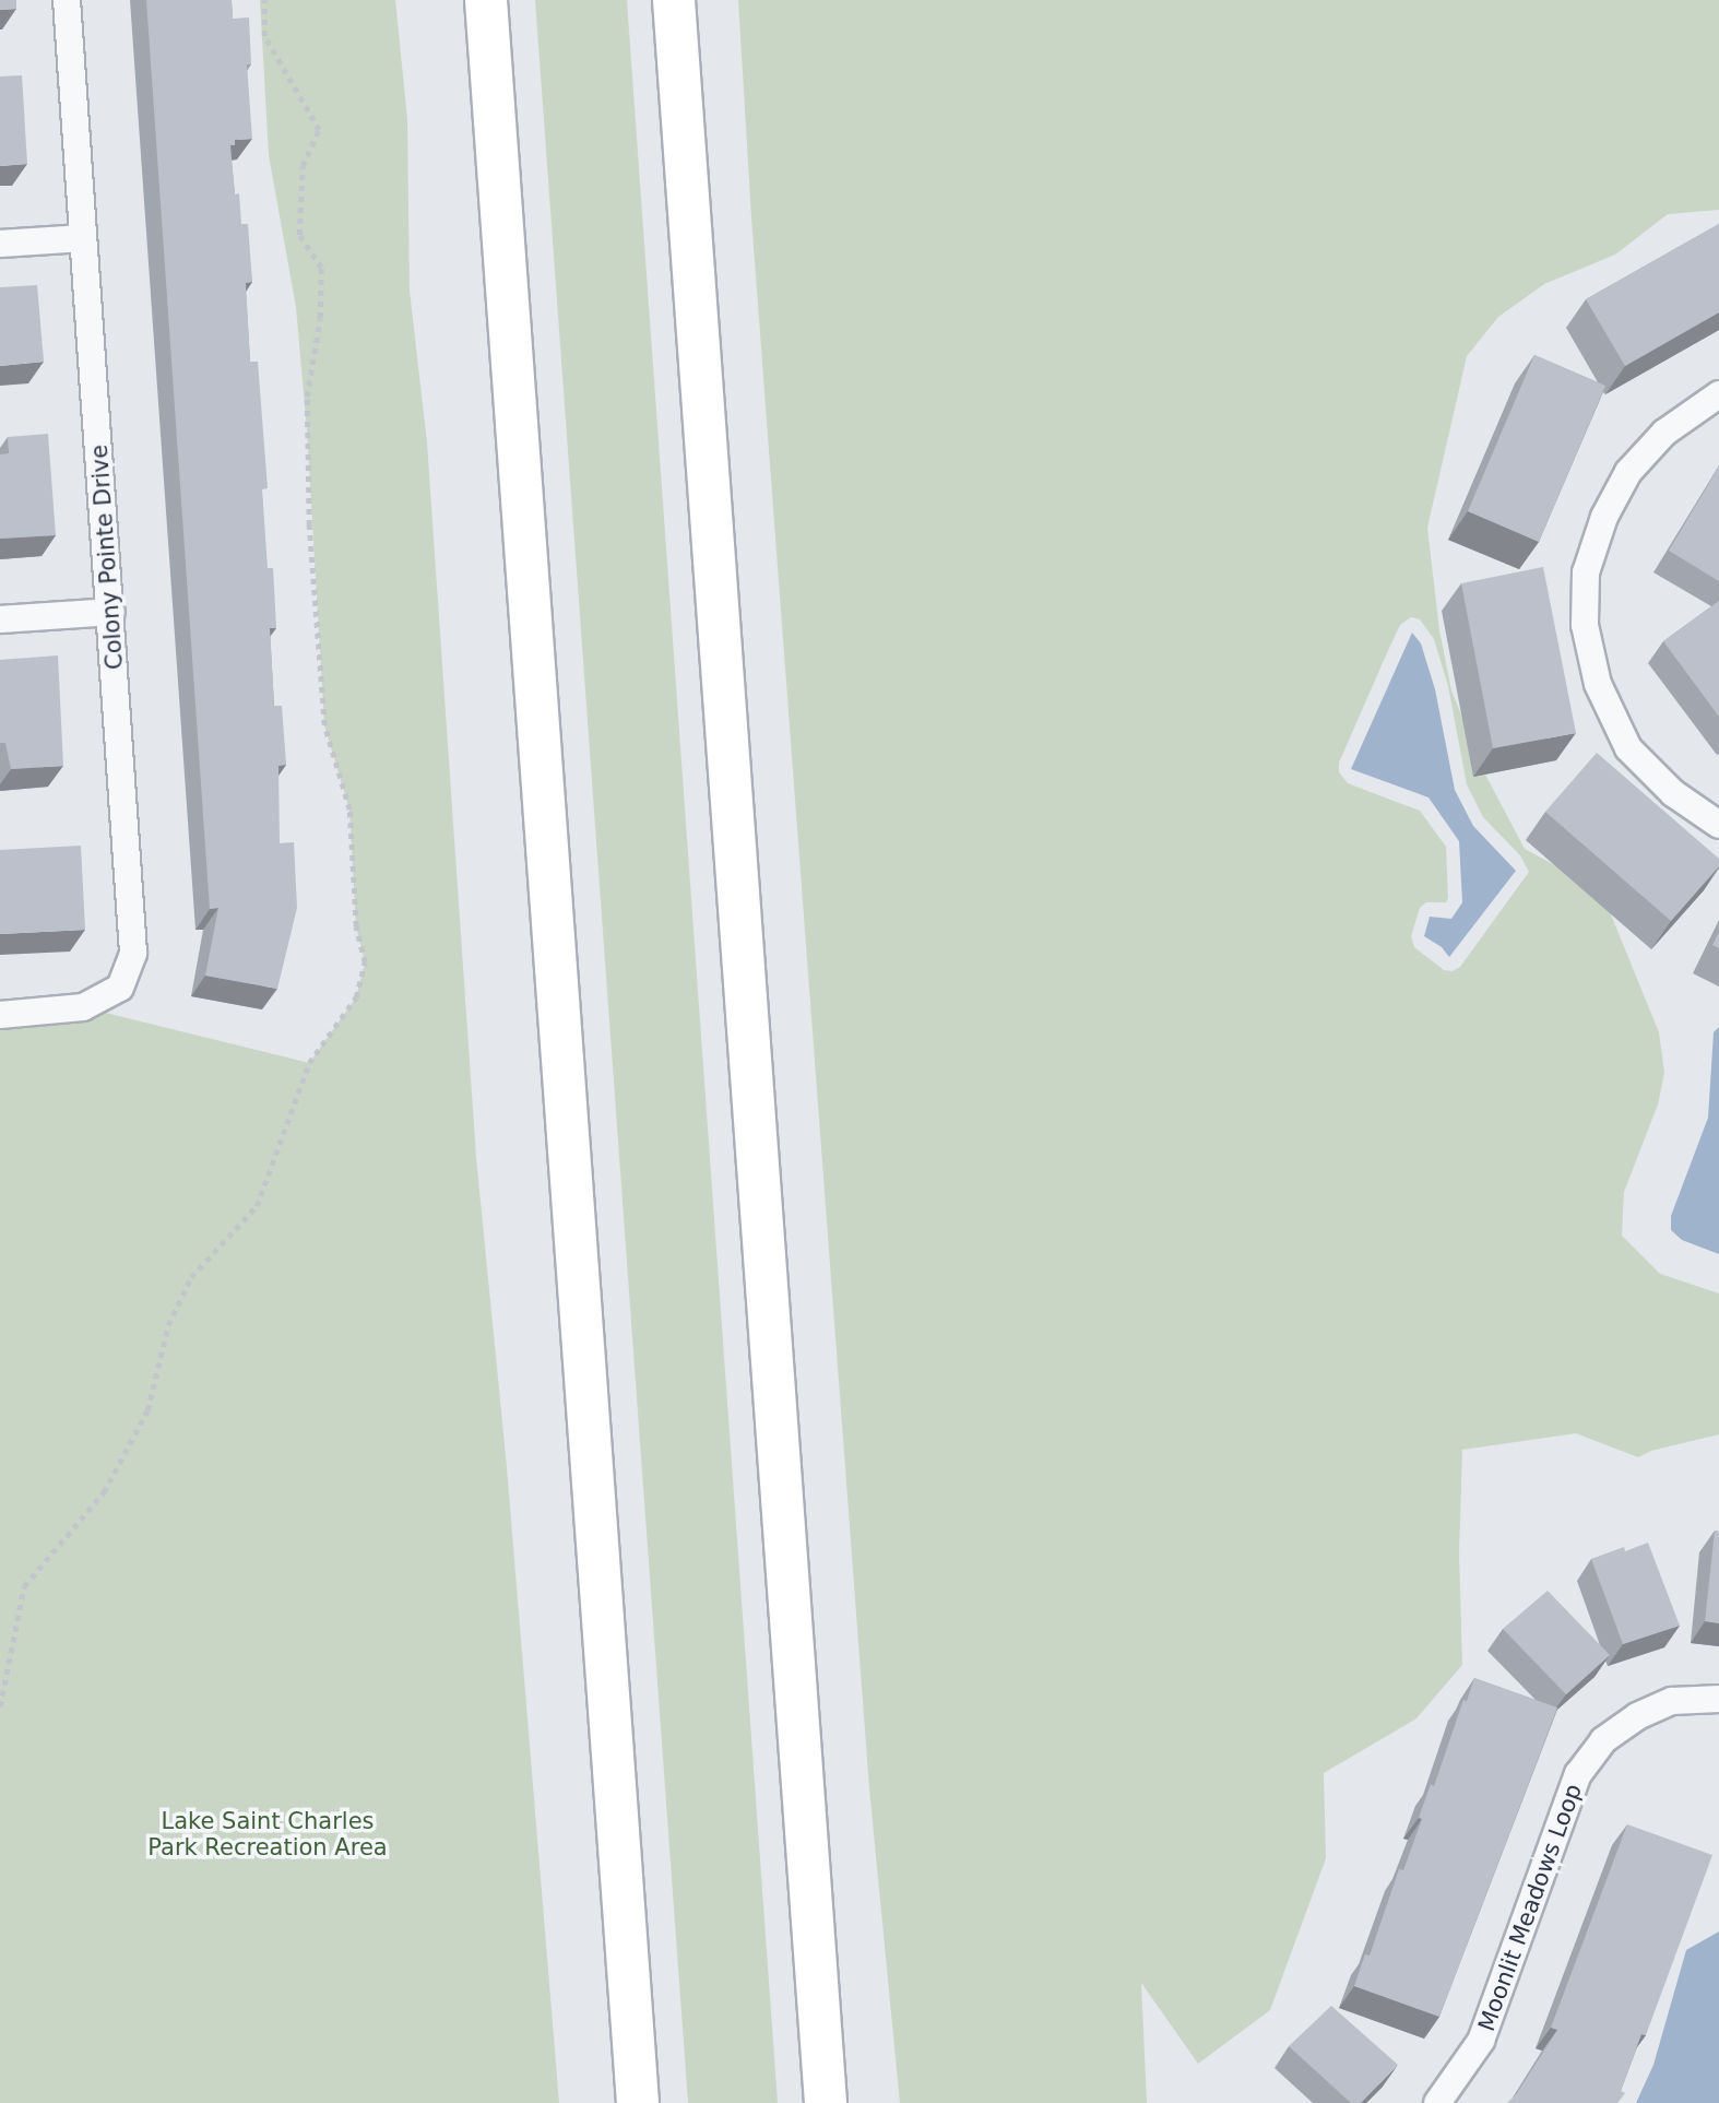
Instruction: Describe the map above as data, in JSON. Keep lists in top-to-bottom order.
{
  "streets": {
    "street": ["Colony Pointe Drive", "Moonlit Meadows Loop"]
  },
  "parks": ["Lake Saint Charles Park Recreation Area"]
}
